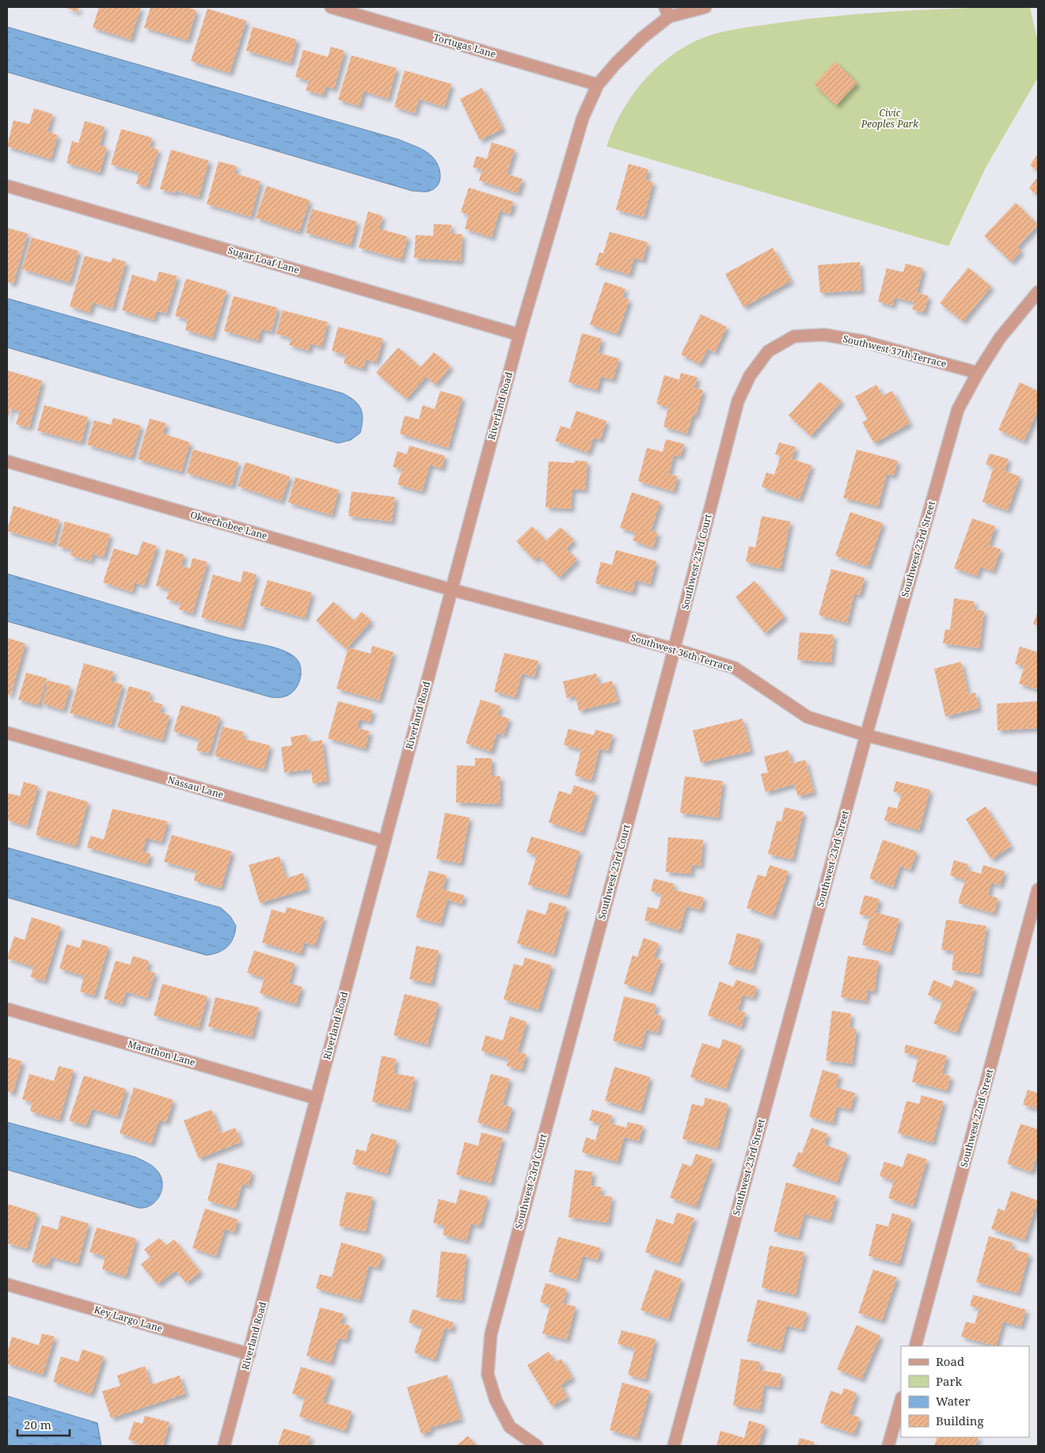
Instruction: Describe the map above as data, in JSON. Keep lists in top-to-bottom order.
{
  "streets": {
    "street": [
      "Tortugas Lane",
      "Sugar Loaf Lane",
      "Southwest 37th Terrace",
      "Riverland Road",
      "Okeechobee Lane",
      "Southwest 23rd Street",
      "Southwest 23rd Court",
      "Southwest 36th Terrace",
      "Nassau Lane",
      "Marathon Lane",
      "Southwest 22nd Street",
      "Key Largo Lane"
    ]
  },
  "crossings": [
    ["Tortugas Lane", "Riverland Road"],
    ["Sugar Loaf Lane", "Riverland Road"],
    ["Southwest 37th Terrace", "Southwest 23rd Street"],
    ["Southwest 37th Terrace", "Southwest 23rd Court"],
    ["Riverland Road", "Okeechobee Lane"],
    ["Riverland Road", "Southwest 36th Terrace"],
    ["Riverland Road", "Nassau Lane"],
    ["Riverland Road", "Marathon Lane"],
    ["Riverland Road", "Key Largo Lane"],
    ["Okeechobee Lane", "Southwest 36th Terrace"],
    ["Southwest 23rd Street", "Southwest 36th Terrace"],
    ["Southwest 23rd Court", "Southwest 36th Terrace"]
  ],
  "parks": ["Civic Peoples Park"],
  "legend": [
    "Road",
    "Park",
    "Water",
    "Building"
  ],
  "scale_bar": "20 m"
}
